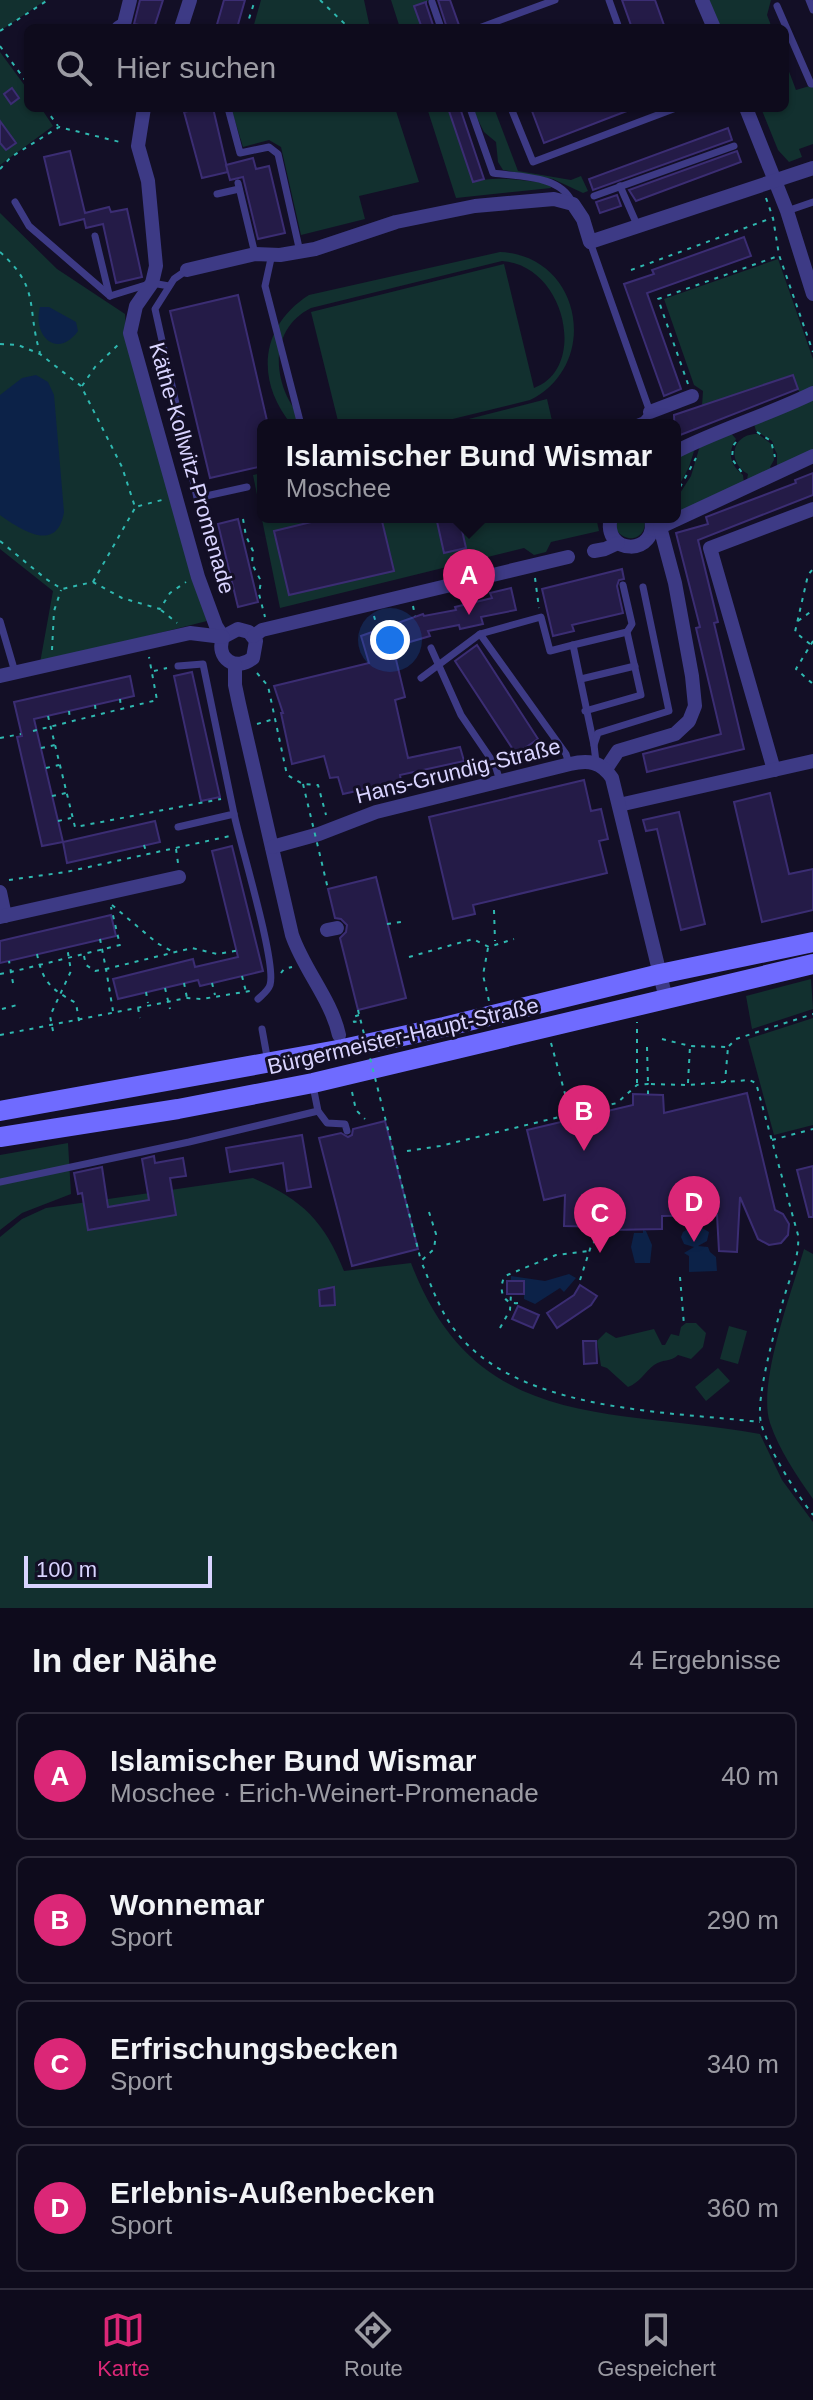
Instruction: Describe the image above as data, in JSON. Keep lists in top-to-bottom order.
{
  "streets": {
    "street": ["Käthe-Kollwitz-Promenade", "Hans-Grundig-Straße", "Bürgermeister-Haupt-Straße"]
  },
  "scale_bar": "100 m",
  "page": {
    "search": "Hier suchen",
    "popup": ["Islamischer Bund Wismar", "Moschee"],
    "pins": [
      "A",
      "B",
      "D",
      "C"
    ],
    "scale": "100 m",
    "heading": ["In der Nähe", "4 Ergebnisse"],
    "list": [
      {
        "mark": "A",
        "name": "Islamischer Bund Wismar",
        "note": "Moschee · Erich-Weinert-Promenade",
        "value": "40 m"
      },
      {
        "mark": "B",
        "name": "Wonnemar",
        "note": "Sport",
        "value": "290 m"
      },
      {
        "mark": "C",
        "name": "Erfrischungsbecken",
        "note": "Sport",
        "value": "340 m"
      },
      {
        "mark": "D",
        "name": "Erlebnis-Außenbecken",
        "note": "Sport",
        "value": "360 m"
      }
    ],
    "nav": ["Karte", "Route", "Gespeichert"]
  }
}
